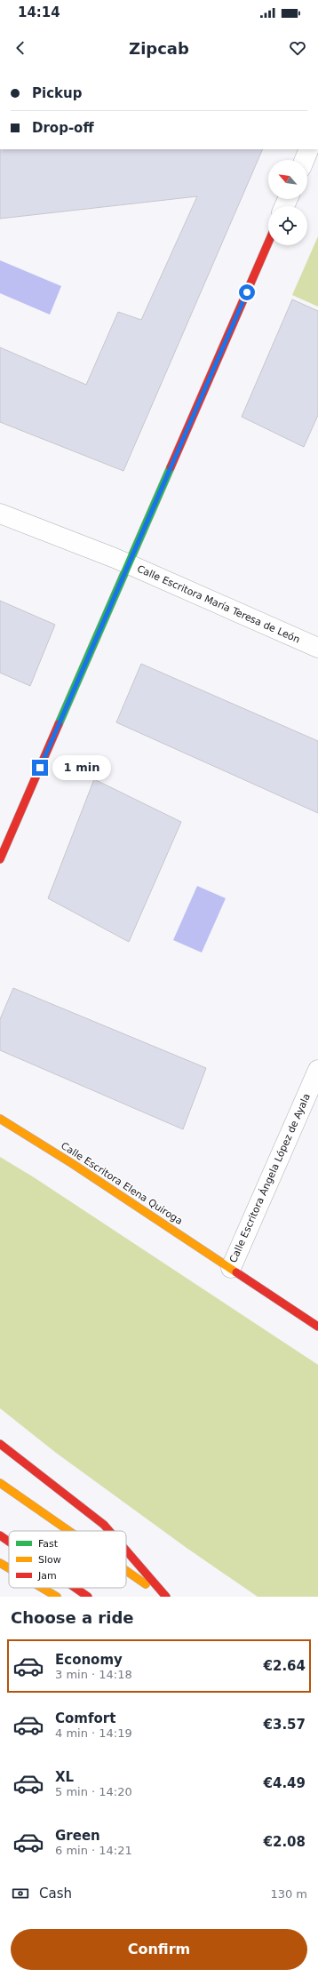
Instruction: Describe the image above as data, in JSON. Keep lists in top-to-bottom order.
{
  "streets": {
    "main road": ["Calle Escritora Elena Quiroga"],
    "street": ["Calle Escritora María Teresa de León", "Calle Escritora Ángela López de Ayala"]
  },
  "crossings": [
    ["Calle Escritora Ángela López de Ayala", "Calle Escritora Elena Quiroga"]
  ],
  "legend": ["Fast", "Slow", "Jam"],
  "north": "top left",
  "page": {
    "status": "14:14",
    "header": "Zipcab",
    "banner": ["Pickup", "Drop-off"],
    "bubble": "1 min",
    "heading": "Choose a ride",
    "list": [
      {
        "name": "Economy",
        "note": "3 min · 14:18",
        "value": "€2.64"
      },
      {
        "name": "Comfort",
        "note": "4 min · 14:19",
        "value": "€3.57"
      },
      {
        "name": "XL",
        "note": "5 min · 14:20",
        "value": "€4.49"
      },
      {
        "name": "Green",
        "note": "6 min · 14:21",
        "value": "€2.08"
      }
    ],
    "pay": ["Cash", "130 m"],
    "buttons": "Confirm"
  }
}
